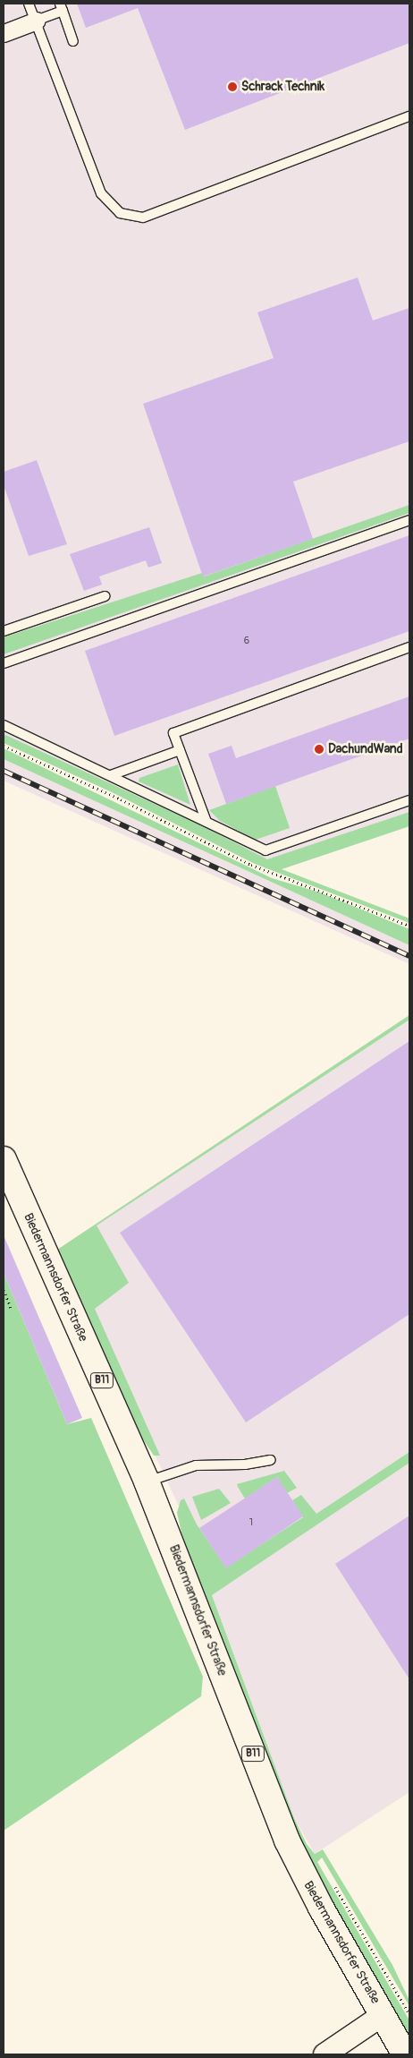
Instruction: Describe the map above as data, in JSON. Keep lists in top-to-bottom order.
{
  "streets": {
    "main road": ["Biedermannsdorfer Straße", "B11"]
  },
  "places": ["Schrack Technik", "DachundWand"],
  "house_numbers": ["6", "1"]
}
